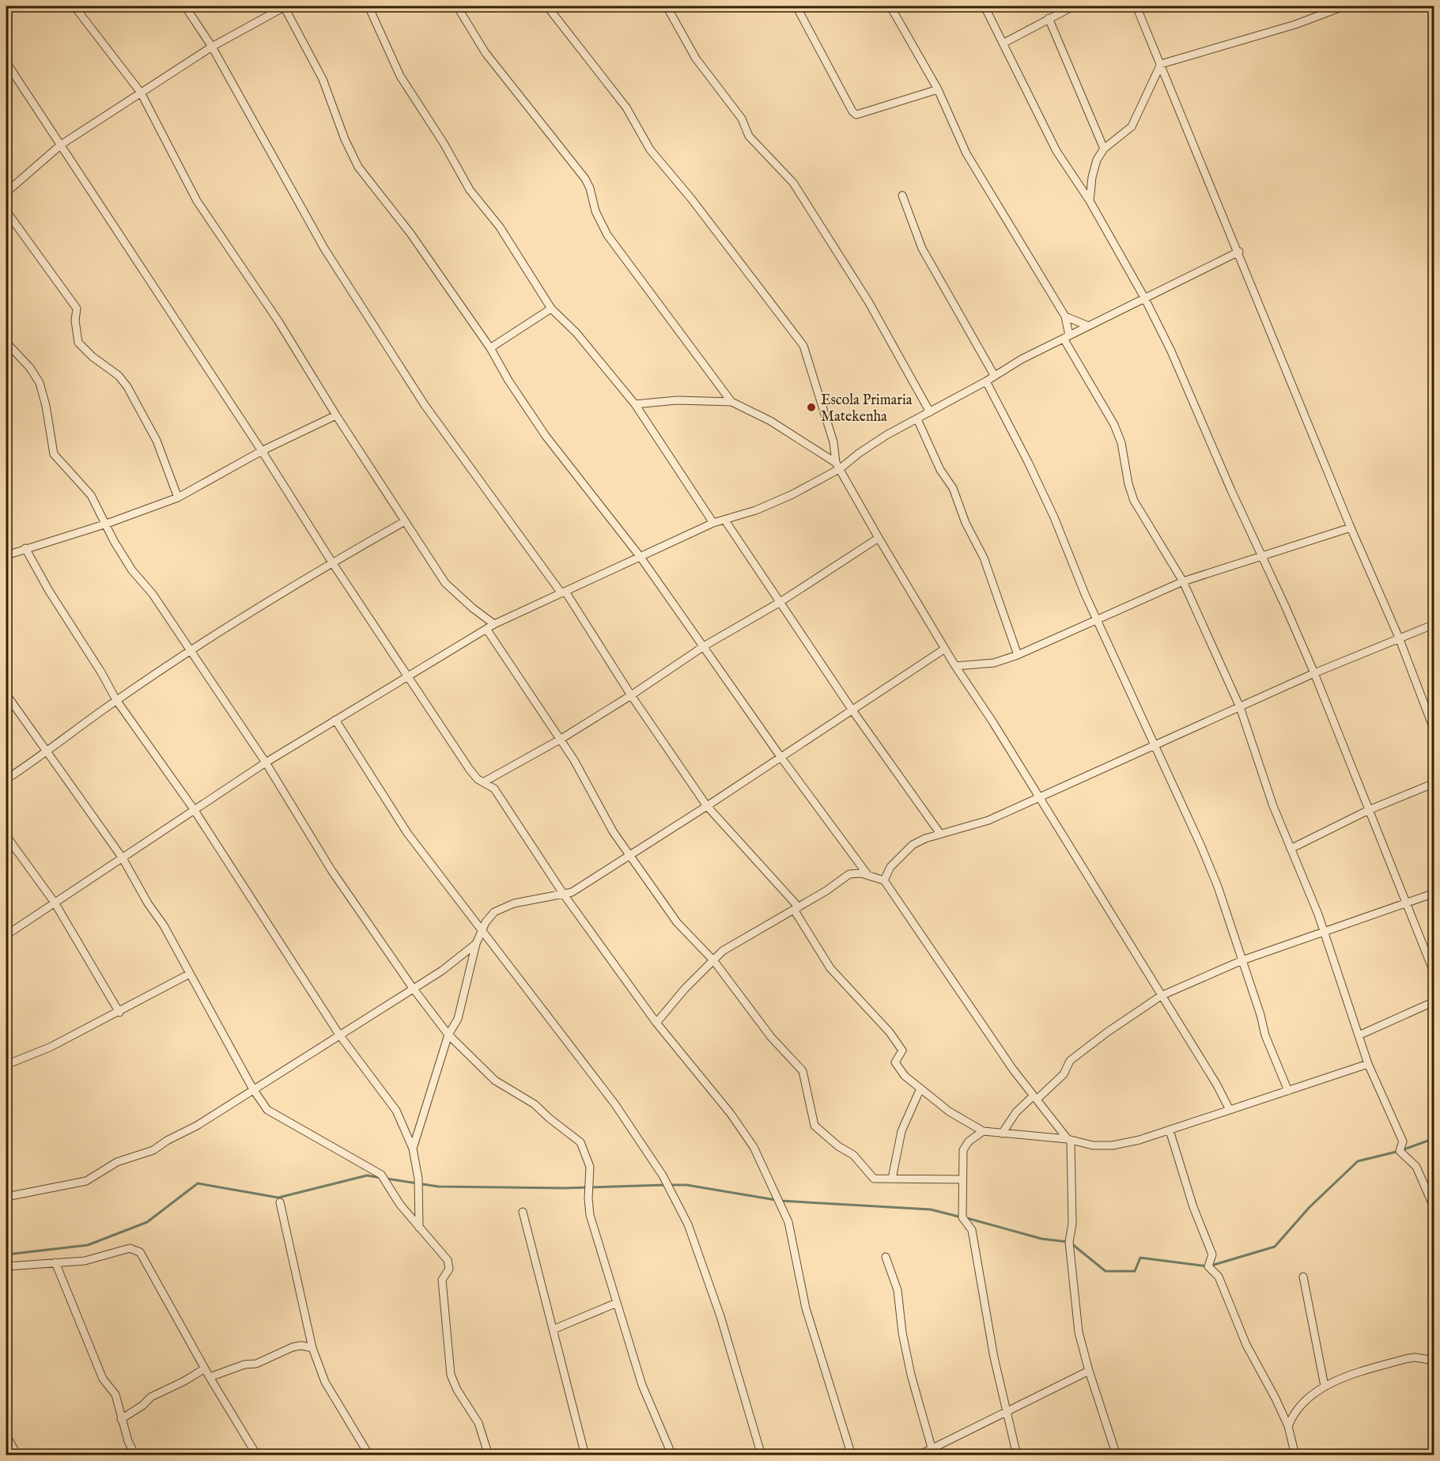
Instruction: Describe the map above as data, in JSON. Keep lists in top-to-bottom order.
{
  "places": ["Escola Primaria Matekenha"]
}
